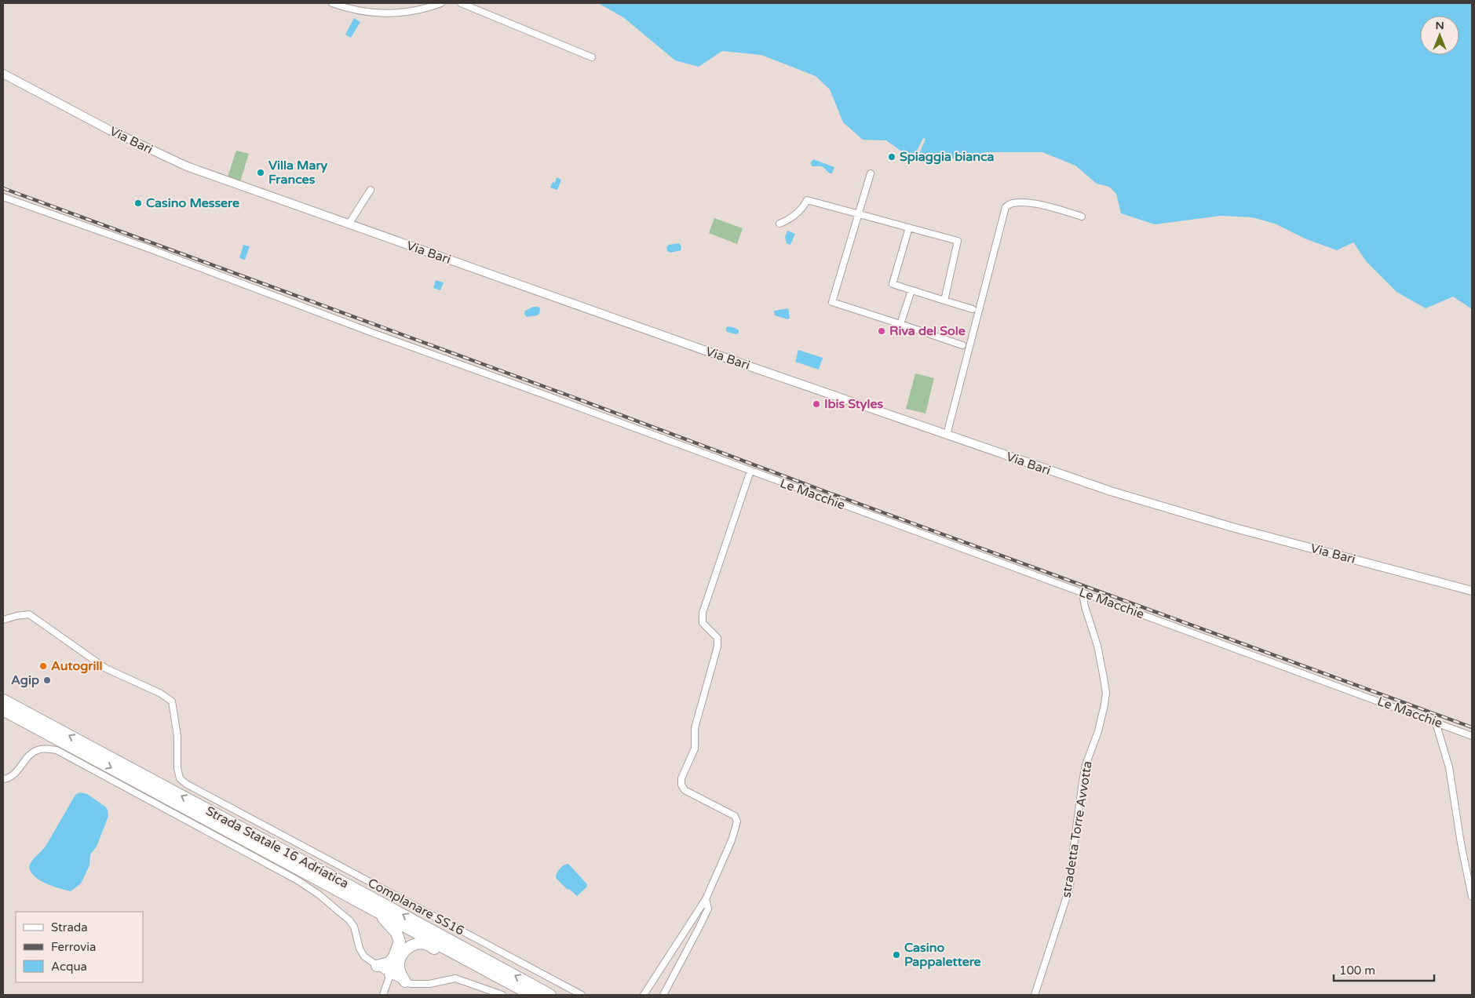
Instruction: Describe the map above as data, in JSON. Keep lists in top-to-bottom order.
{
  "streets": {
    "highway": ["Strada Statale 16 Adriatica"],
    "main road": ["Via Bari"],
    "street": ["Le Macchie", "stradetta Torre Avvotta", "Complanare SS16"]
  },
  "crossings": [
    ["Le Macchie", "stradetta Torre Avvotta"]
  ],
  "places": [
    "Spiaggia bianca",
    "Villa Mary Frances",
    "Casino Messere",
    "Riva del Sole",
    "Ibis Styles",
    "Autogrill",
    "Agip",
    "Casino Pappalettere"
  ],
  "legend": ["Strada", "Ferrovia", "Acqua"],
  "scale_bar": "100 m",
  "north": "top"
}
